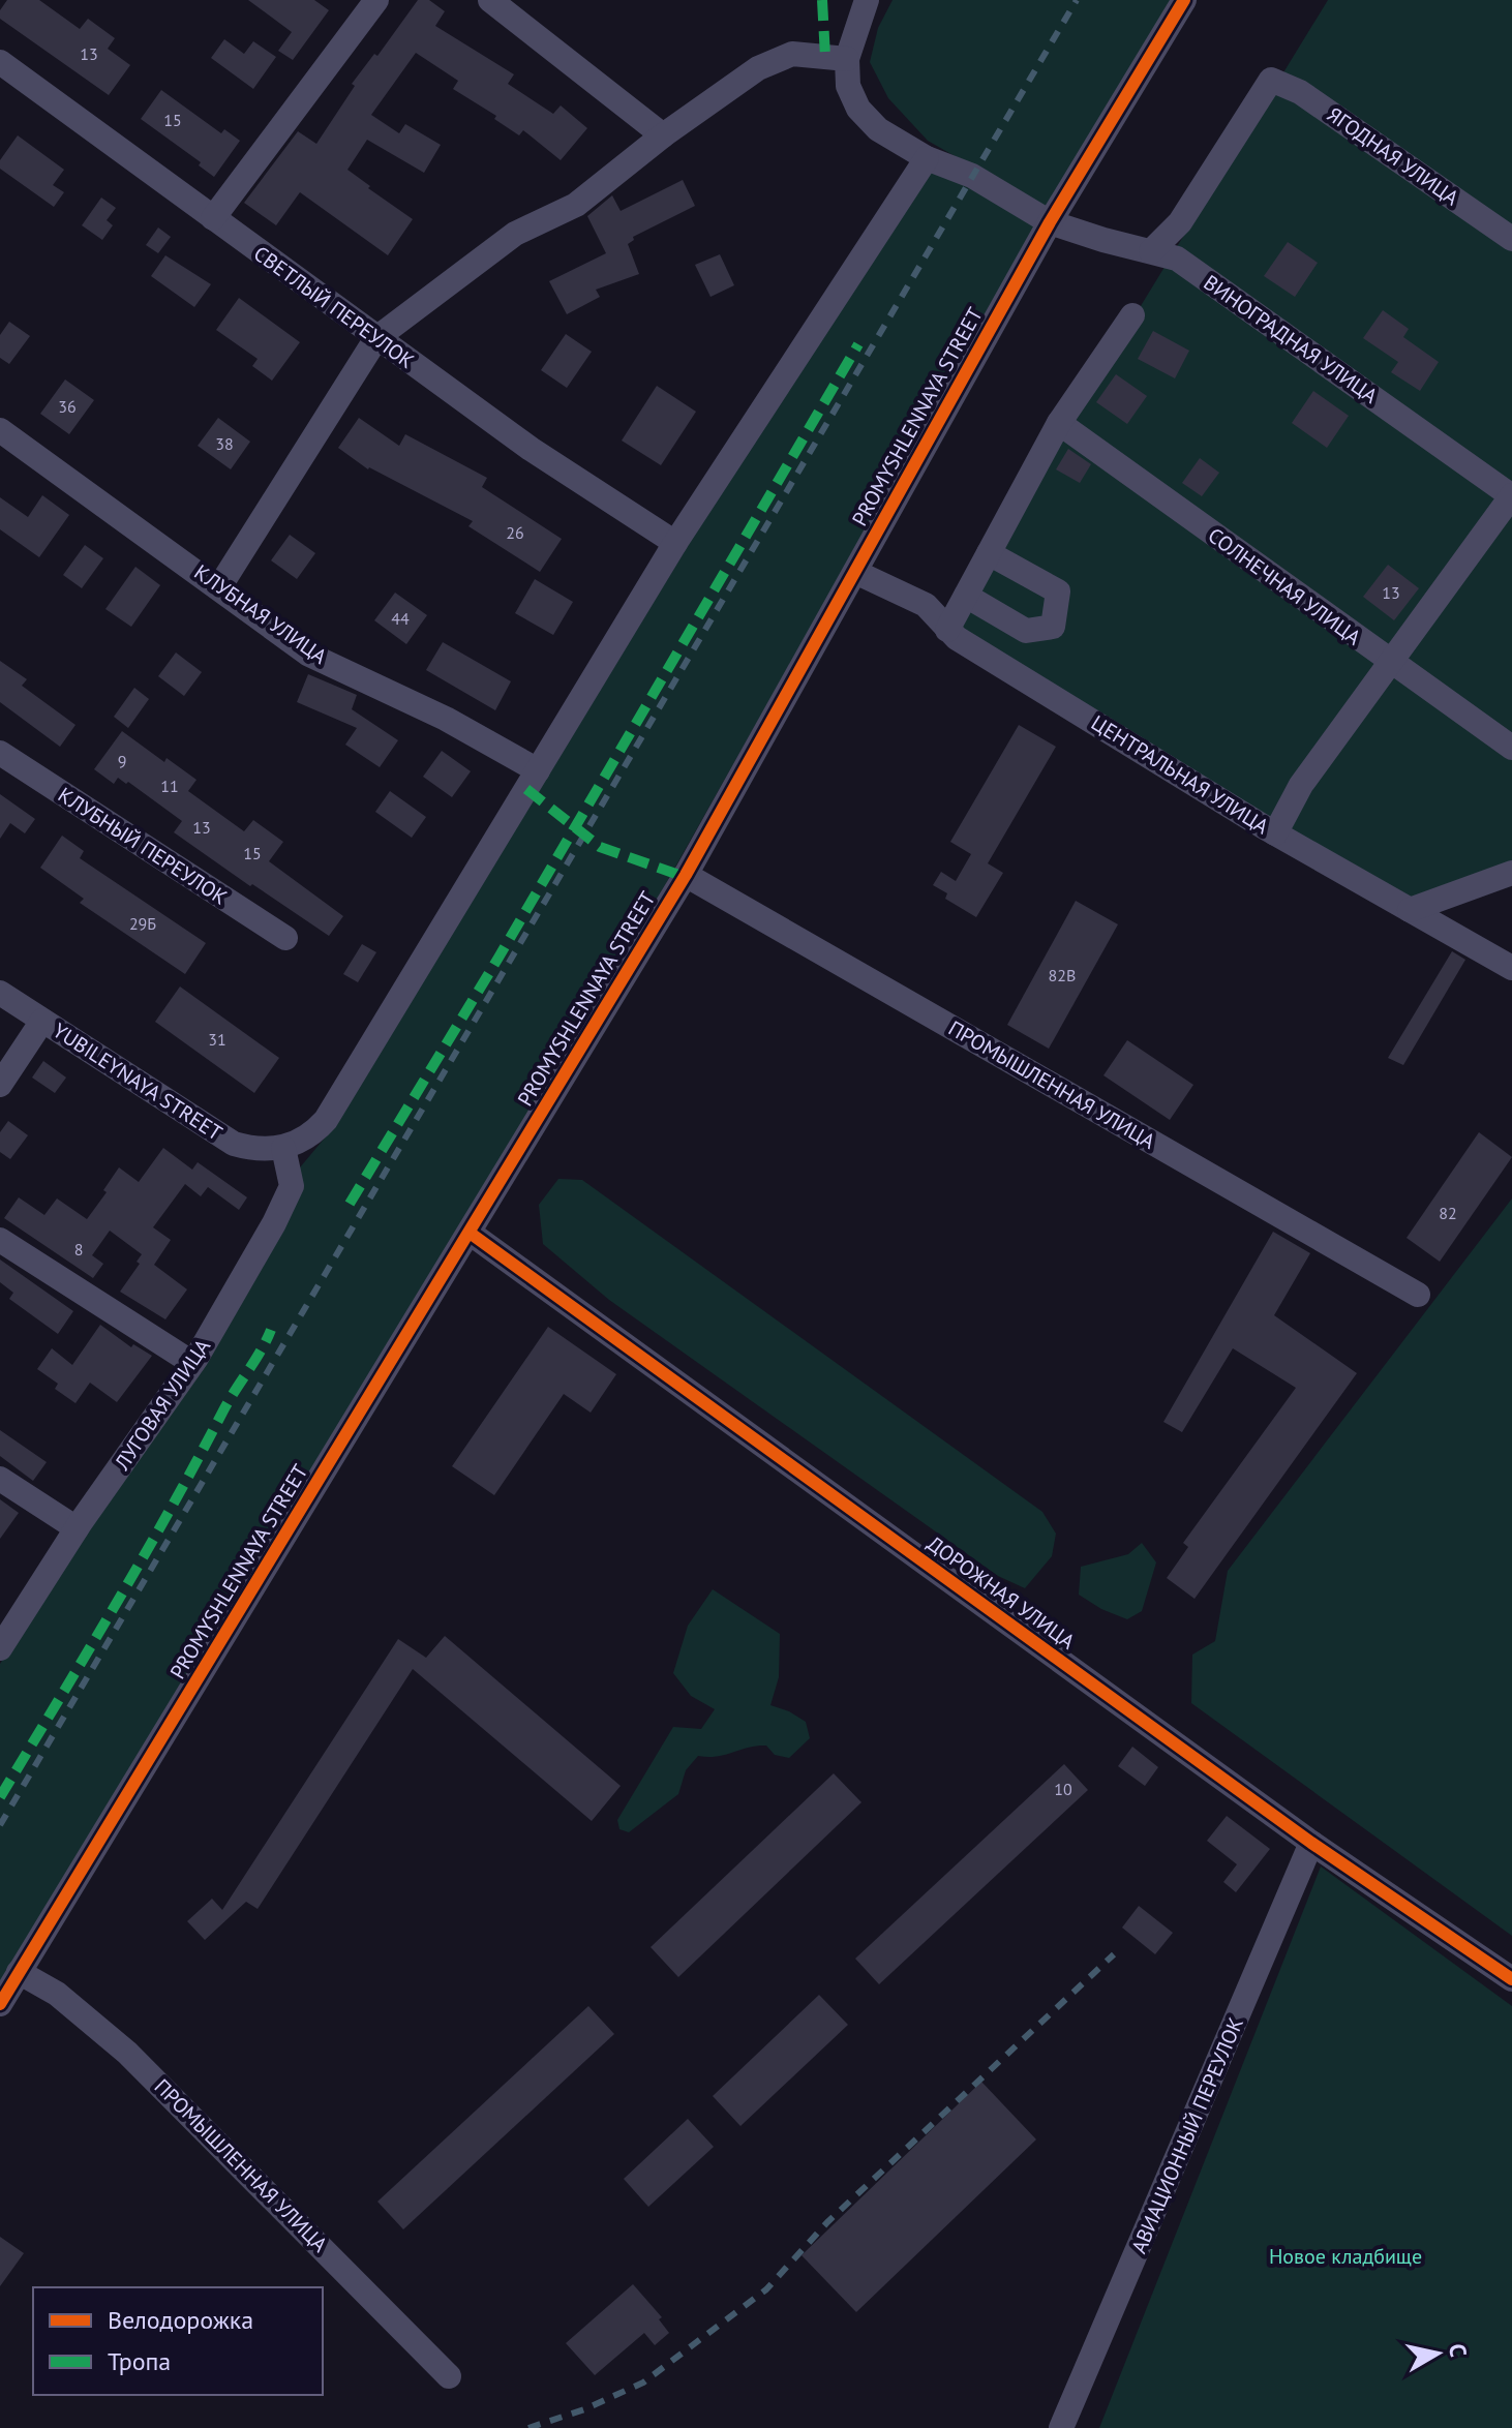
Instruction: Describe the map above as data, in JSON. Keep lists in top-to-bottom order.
{
  "streets": {
    "street": [
      "ЯГОДНАЯ УЛИЦА",
      "СВЕТЛЫЙ ПЕРЕУЛОК",
      "ВИНОГРАДНАЯ УЛИЦА",
      "PROMYSHLENNAYA STREET",
      "СОЛНЕЧНАЯ УЛИЦА",
      "КЛУБНАЯ УЛИЦА",
      "ЦЕНТРАЛЬНАЯ УЛИЦА",
      "КЛУБНЫЙ ПЕРЕУЛОК",
      "YUBILEYNAYA STREET",
      "ПРОМЫШЛЕННАЯ УЛИЦА",
      "ЛУГОВАЯ УЛИЦА",
      "ДОРОЖНАЯ УЛИЦА",
      "АВИАЦИОННЫЙ ПЕРЕУЛОК"
    ]
  },
  "crossings": [
    ["ЯГОДНАЯ УЛИЦА", "ВИНОГРАДНАЯ УЛИЦА"],
    ["ВИНОГРАДНАЯ УЛИЦА", "PROMYSHLENNAYA STREET"],
    ["PROMYSHLENNAYA STREET", "ЦЕНТРАЛЬНАЯ УЛИЦА"],
    ["PROMYSHLENNAYA STREET", "ПРОМЫШЛЕННАЯ УЛИЦА"],
    ["PROMYSHLENNAYA STREET", "ДОРОЖНАЯ УЛИЦА"],
    ["YUBILEYNAYA STREET", "ЛУГОВАЯ УЛИЦА"],
    ["ДОРОЖНАЯ УЛИЦА", "АВИАЦИОННЫЙ ПЕРЕУЛОК"]
  ],
  "parks": ["Новое кладбище"],
  "house_numbers": [
    "13",
    "15",
    "36",
    "38",
    "26",
    "13",
    "44",
    "9",
    "11",
    "13",
    "15",
    "29Б",
    "82В",
    "31",
    "82",
    "8",
    "10"
  ],
  "legend": ["Велодорожка", "Тропа"],
  "north": "right"
}
